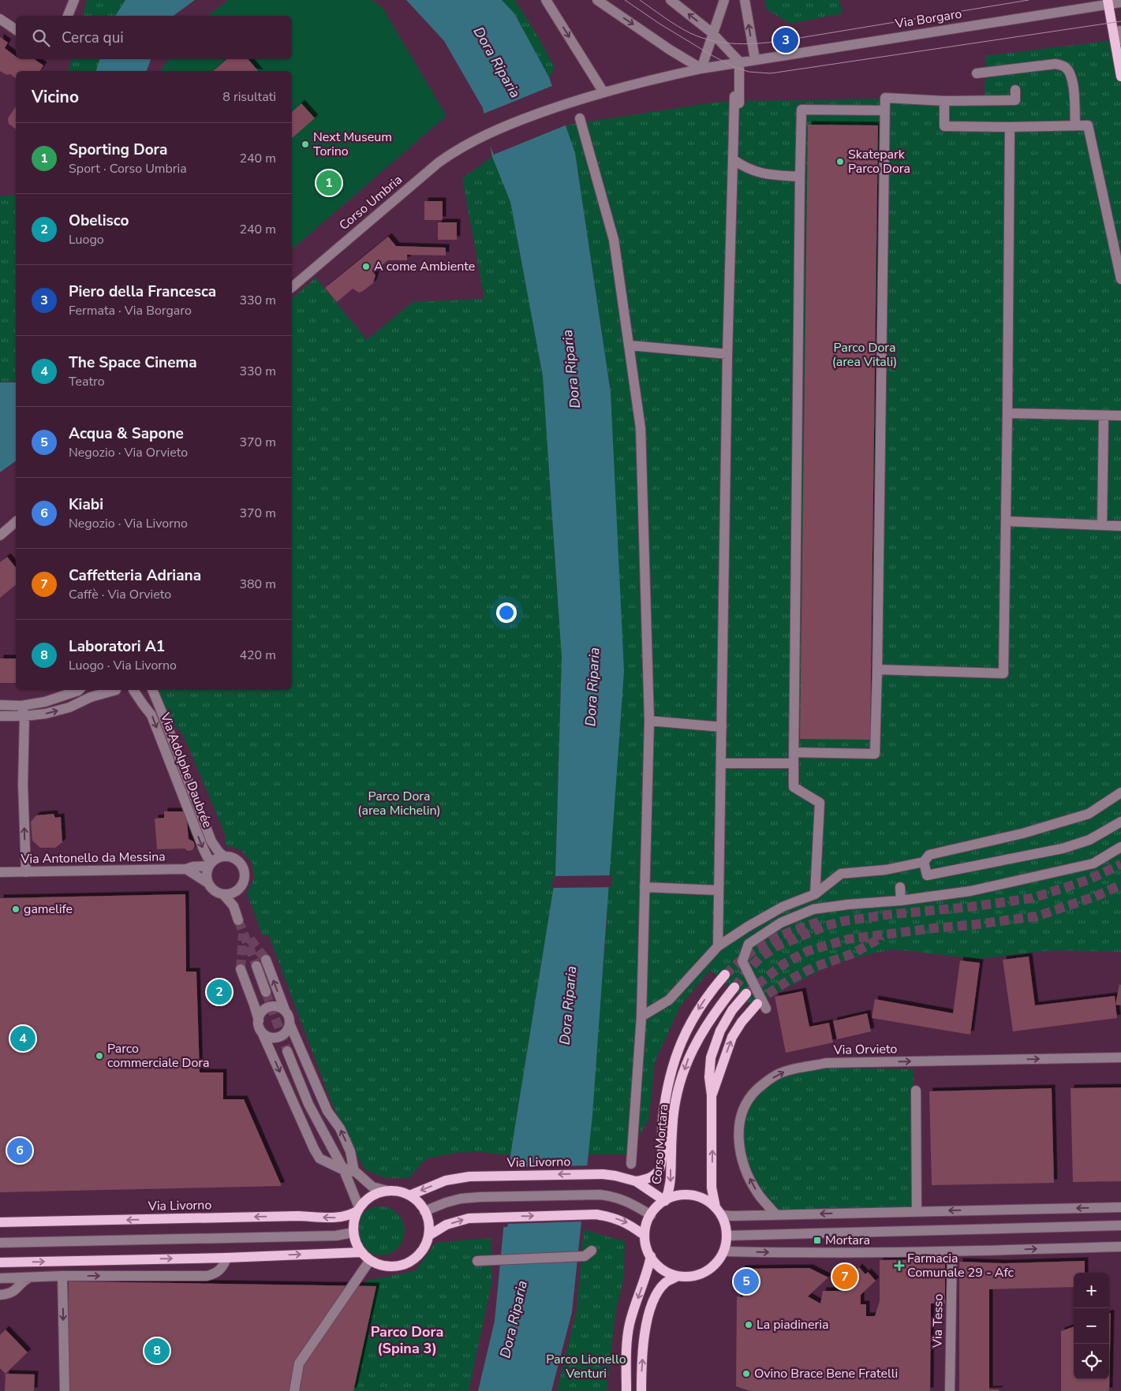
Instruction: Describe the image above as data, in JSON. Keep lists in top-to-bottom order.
{
  "streets": {
    "main road": ["Corso Mortara", "Via Livorno"],
    "street": [
      "Via Borgaro",
      "Corso Umbria",
      "Via Adolphe Daubrée",
      "Via Antonello da Messina",
      "Via Orvieto",
      "Via Tesso"
    ]
  },
  "crossings": [
    ["Via Adolphe Daubrée", "Via Antonello da Messina"],
    ["Corso Mortara", "Via Livorno"]
  ],
  "districts": ["Parco Dora (Spina 3)"],
  "water": ["Dora Riparia"],
  "parks": ["Parco Dora (area Vitali)", "Parco Dora (area Michelin)", "Parco Lionello Venturi"],
  "places": {
    "other": [
      "Next Museum Torino",
      "Skatepark Parco Dora",
      "A come Ambiente",
      "gamelife",
      "Parco commerciale Dora",
      "La piadineria",
      "Ovino Brace Bene Fratelli"
    ],
    "transit": ["Mortara"],
    "health": ["Farmacia Comunale 29 - Afc"]
  },
  "page": {
    "search": "Cerca qui",
    "pins": [
      "3",
      "1",
      "2",
      "4",
      "6",
      "7",
      "5",
      "8"
    ],
    "heading": ["Vicino", "8 risultati"],
    "list": [
      {
        "mark": "1",
        "name": "Sporting Dora",
        "note": "Sport · Corso Umbria",
        "value": "240 m"
      },
      {
        "mark": "2",
        "name": "Obelisco",
        "note": "Luogo",
        "value": "240 m"
      },
      {
        "mark": "3",
        "name": "Piero della Francesca",
        "note": "Fermata · Via Borgaro",
        "value": "330 m"
      },
      {
        "mark": "4",
        "name": "The Space Cinema",
        "note": "Teatro",
        "value": "330 m"
      },
      {
        "mark": "5",
        "name": "Acqua & Sapone",
        "note": "Negozio · Via Orvieto",
        "value": "370 m"
      },
      {
        "mark": "6",
        "name": "Kiabi",
        "note": "Negozio · Via Livorno",
        "value": "370 m"
      },
      {
        "mark": "7",
        "name": "Caffetteria Adriana",
        "note": "Caffè · Via Orvieto",
        "value": "380 m"
      },
      {
        "mark": "8",
        "name": "Laboratori A1",
        "note": "Luogo · Via Livorno",
        "value": "420 m"
      }
    ],
    "map_buttons": ["+", "−"]
  }
}
